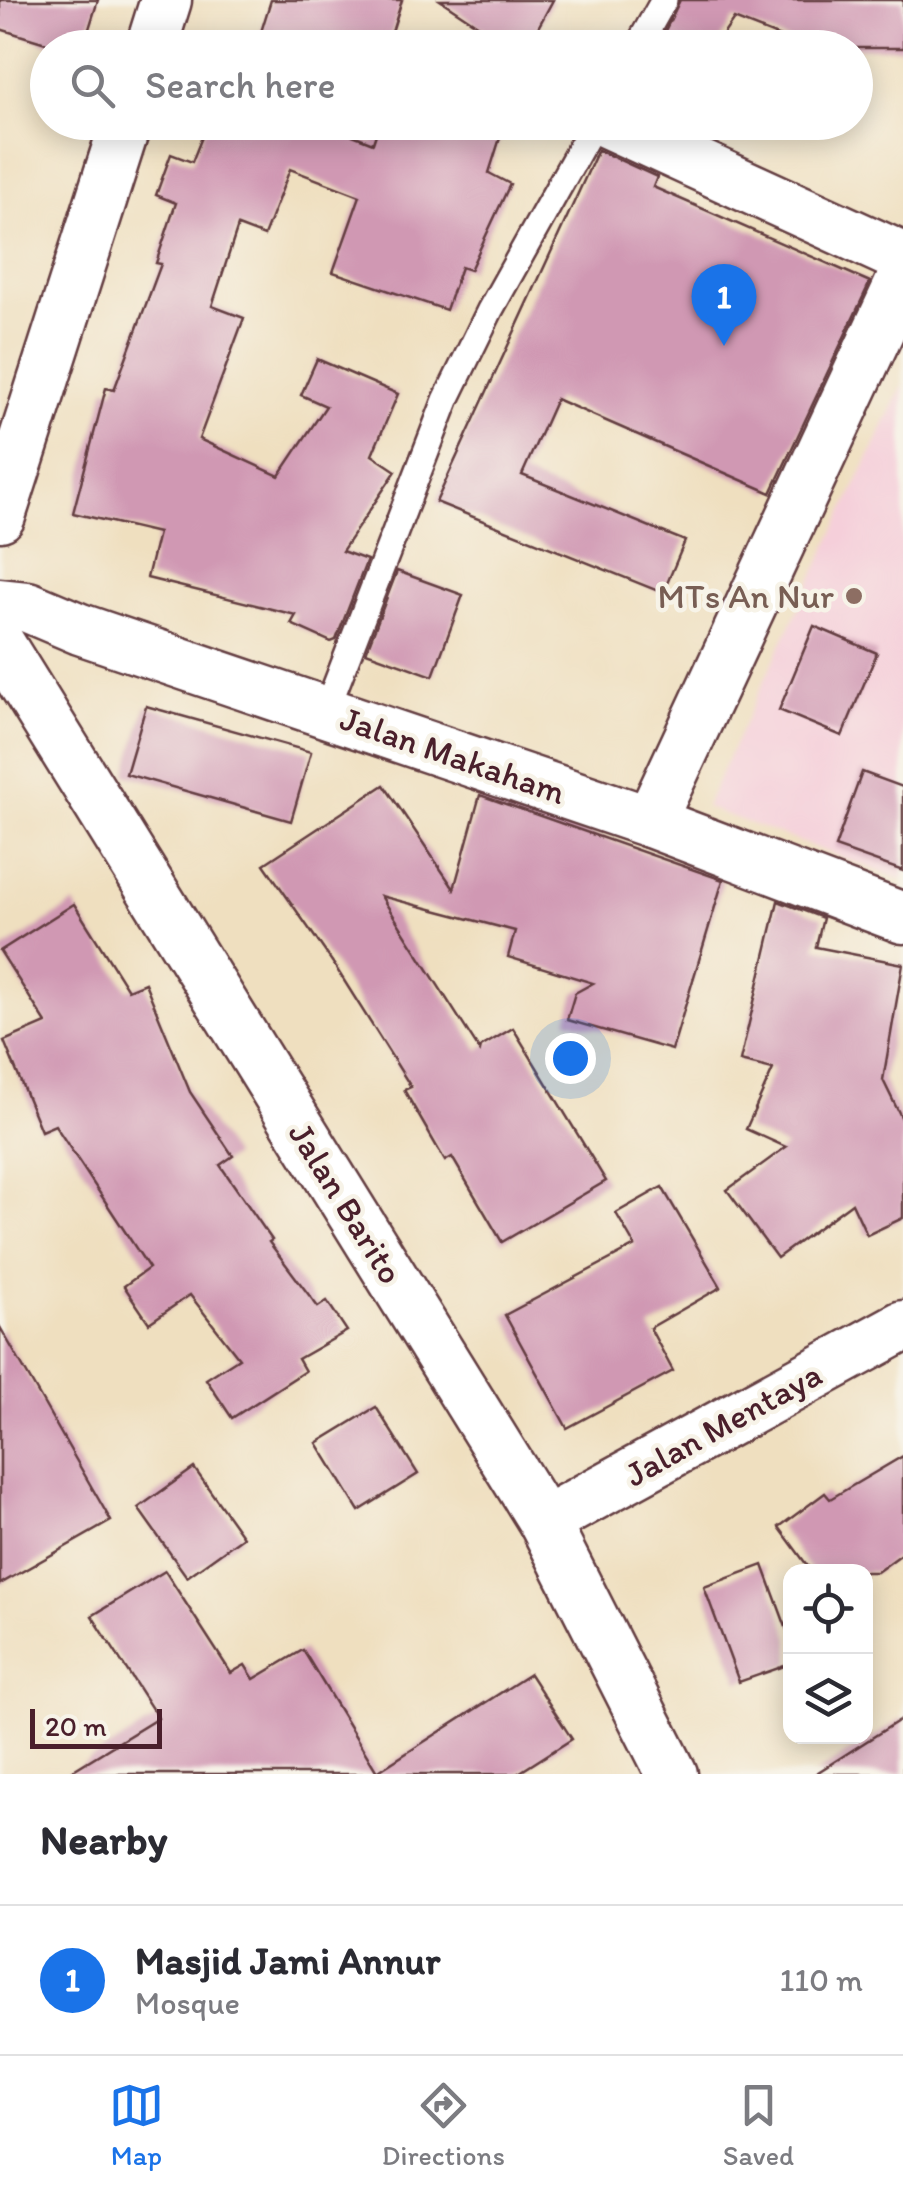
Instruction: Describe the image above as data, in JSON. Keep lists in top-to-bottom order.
{
  "streets": {
    "street": ["Jalan Makaham", "Jalan Barito", "Jalan Mentaya"]
  },
  "crossings": [
    ["Jalan Barito", "Jalan Mentaya"]
  ],
  "places": ["MTs An Nur"],
  "scale_bar": "20 m",
  "page": {
    "search": "Search here",
    "pins": "1",
    "scale": "20 m",
    "heading": "Nearby",
    "list": [
      {
        "mark": "1",
        "name": "Masjid Jami Annur",
        "note": "Mosque",
        "value": "110 m"
      }
    ],
    "nav": ["Map", "Directions", "Saved"]
  }
}
